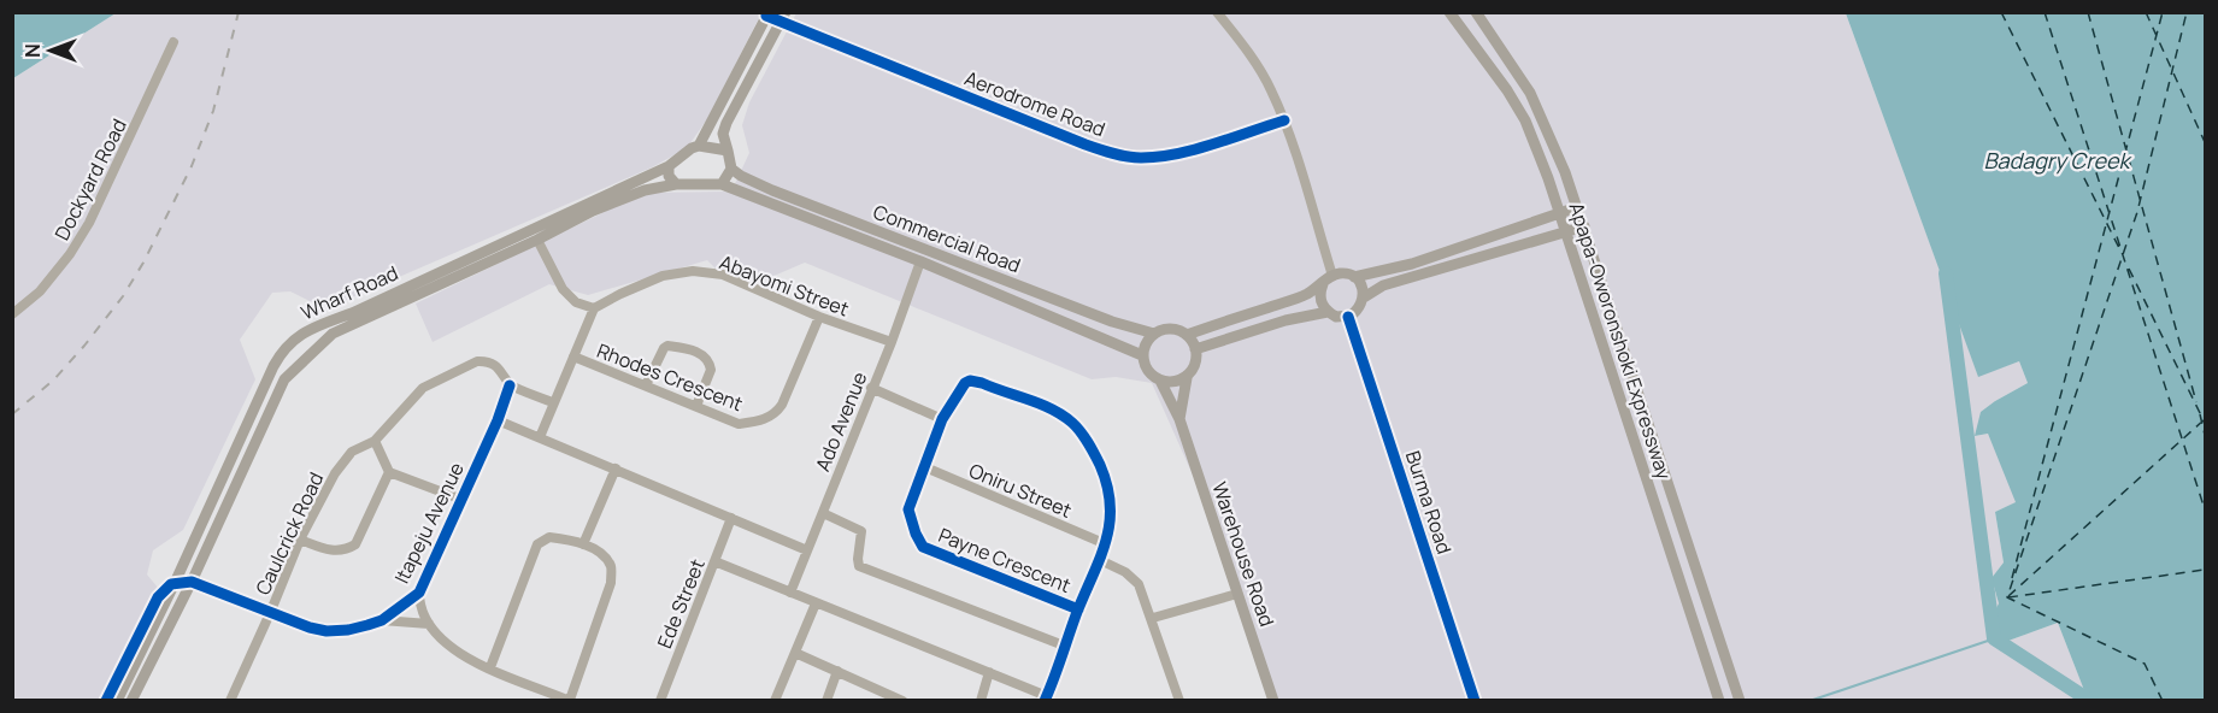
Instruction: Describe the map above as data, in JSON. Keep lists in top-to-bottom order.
{
  "streets": {
    "main road": [
      "Commercial Road",
      "Wharf Road",
      "Apapa-Oworonshoki Expressway",
      "Warehouse Road"
    ],
    "street": [
      "Aerodrome Road",
      "Dockyard Road",
      "Abayomi Street",
      "Rhodes Crescent",
      "Ado Avenue",
      "Oniru Street",
      "Burma Road",
      "Itapeju Avenue",
      "Caulcrick Road",
      "Payne Crescent",
      "Ede Street"
    ]
  },
  "crossings": [
    ["Commercial Road", "Wharf Road"],
    ["Commercial Road", "Ado Avenue"],
    ["Commercial Road", "Warehouse Road"],
    ["Abayomi Street", "Rhodes Crescent"],
    ["Abayomi Street", "Ado Avenue"],
    ["Wharf Road", "Itapeju Avenue"],
    ["Oniru Street", "Payne Crescent"],
    ["Itapeju Avenue", "Caulcrick Road"]
  ],
  "water": ["Badagry Creek"],
  "north": "left"
}
